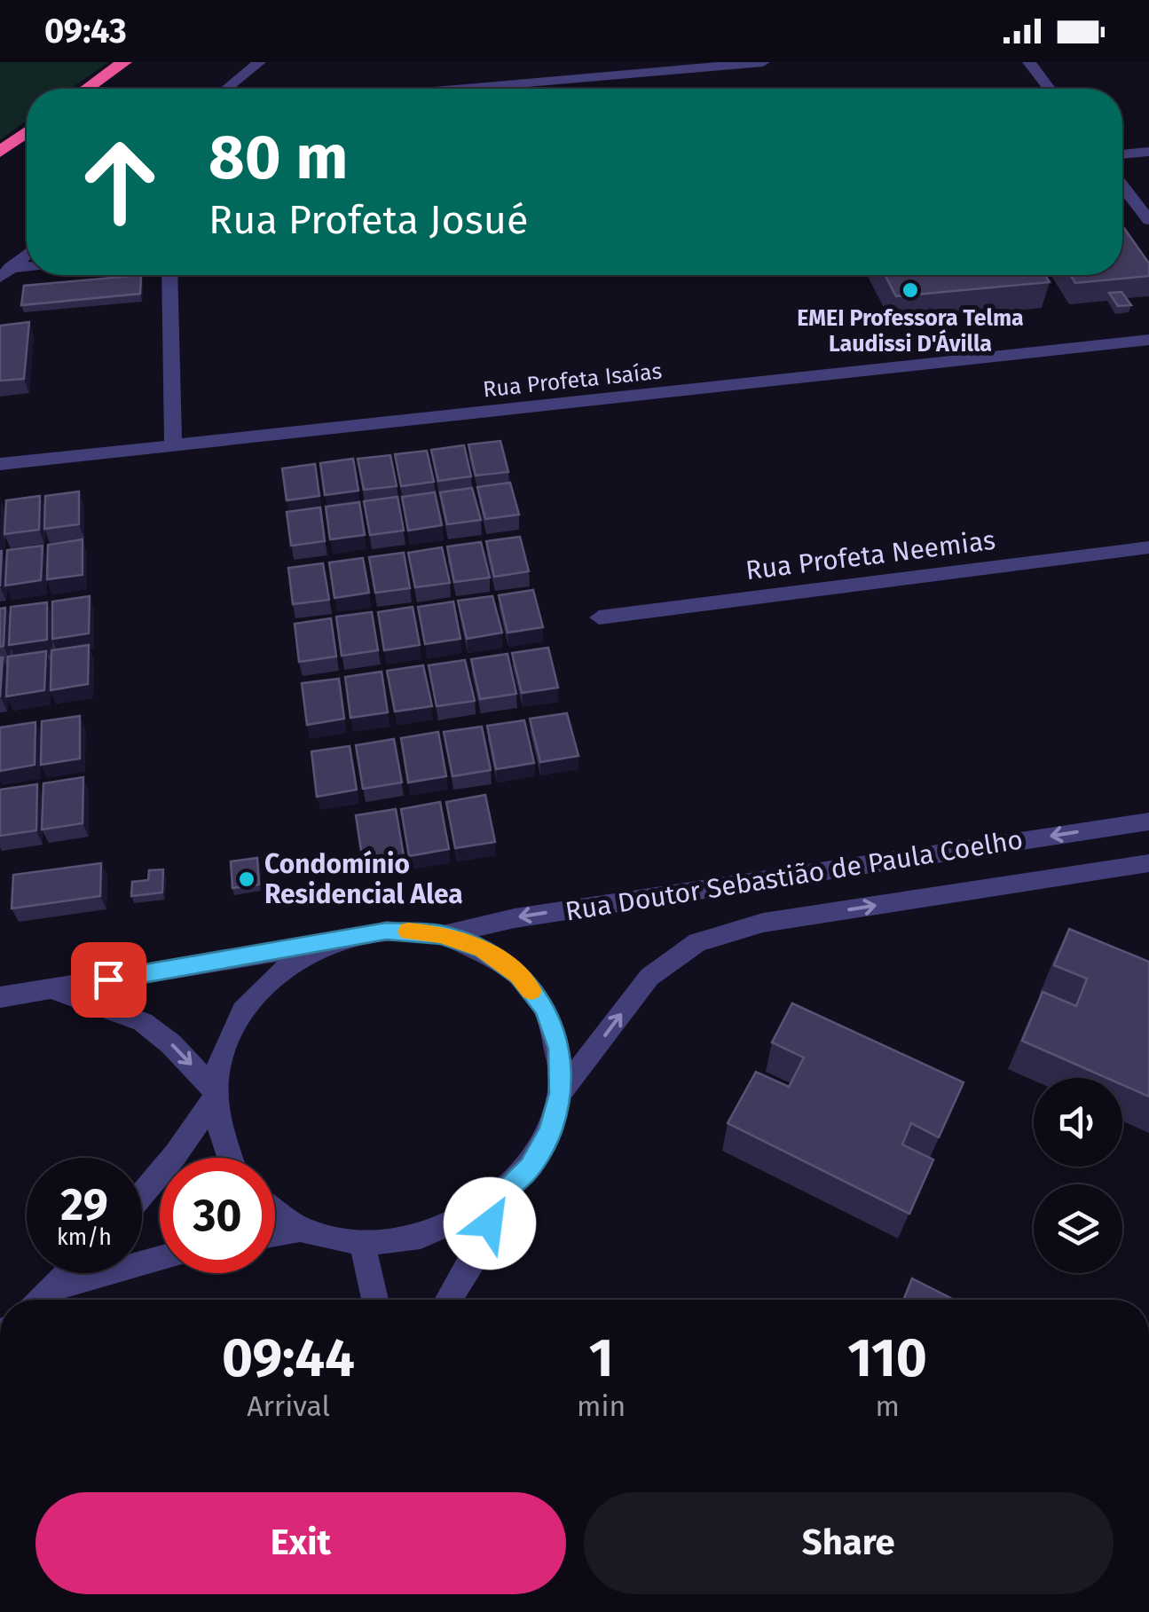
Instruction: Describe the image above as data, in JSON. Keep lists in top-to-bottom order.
{
  "streets": {
    "street": ["Rua Profeta Isaías", "Rua Profeta Neemias", "Rua Doutor Sebastião de Paula Coelho"]
  },
  "places": ["EMEI Professora Telma Laudissi D'Ávilla", "Condomínio Residencial Alea"],
  "page": {
    "status": "09:43",
    "turn": ["80 m", "Rua Profeta Josué"],
    "speed": "29 km/h",
    "limit": "30",
    "eta": [
      "09:44",
      "Arrival",
      "1",
      "min",
      "110",
      "m"
    ],
    "buttons": ["Exit", "Share"]
  }
}
